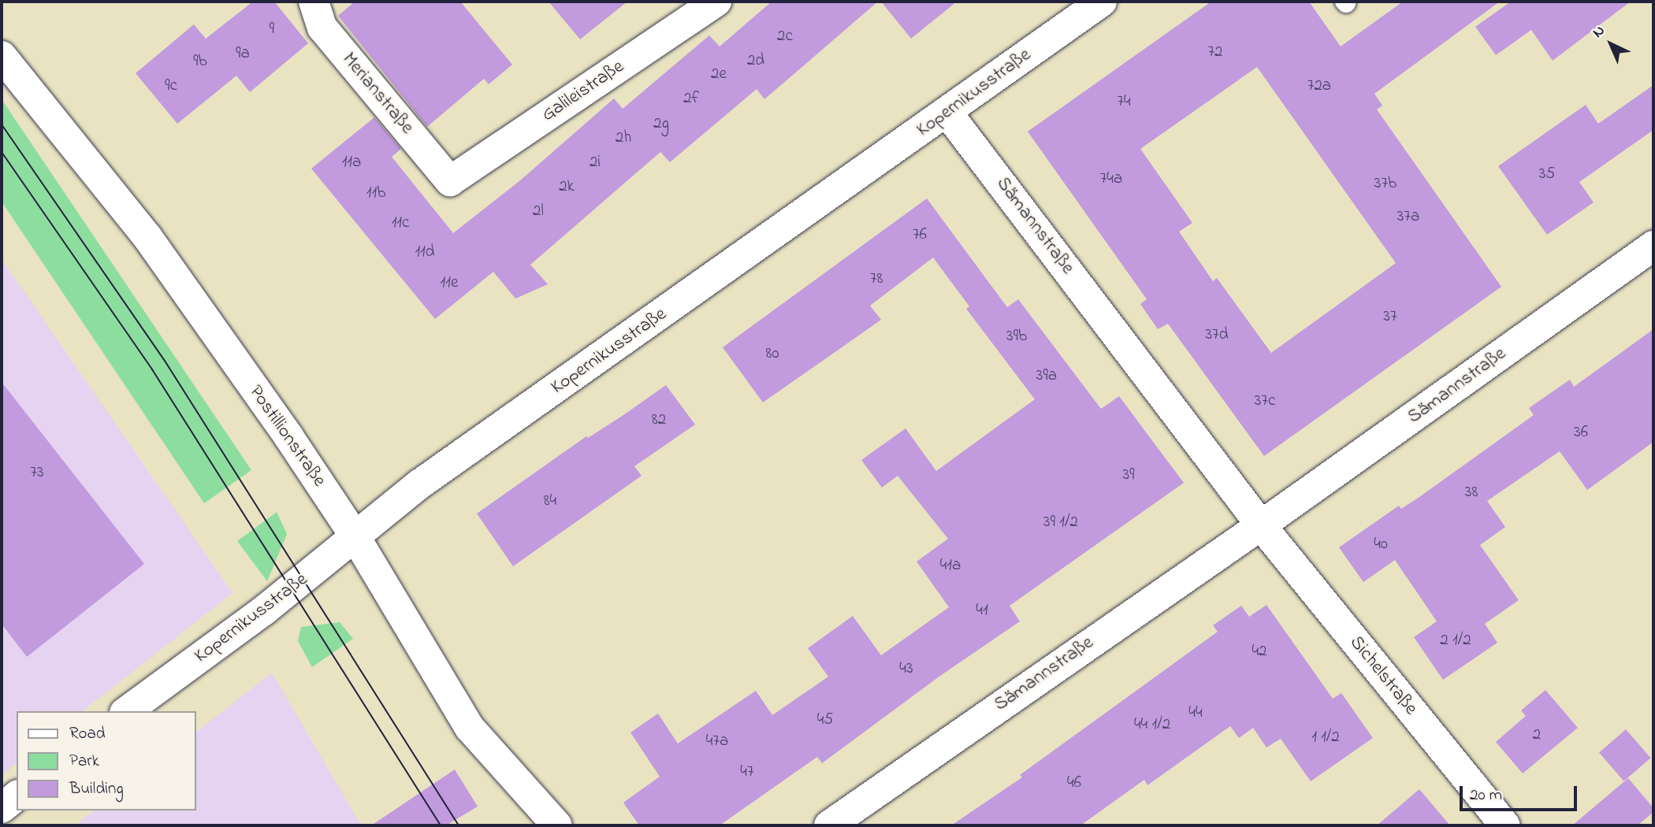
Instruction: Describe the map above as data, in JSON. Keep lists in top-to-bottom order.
{
  "streets": {
    "street": [
      "Galileistraße",
      "Kopernikusstraße",
      "Merianstraße",
      "Sämannstraße",
      "Postillionstraße",
      "Sichelstraße"
    ]
  },
  "crossings": [
    ["Galileistraße", "Merianstraße"],
    ["Kopernikusstraße", "Sämannstraße"],
    ["Kopernikusstraße", "Postillionstraße"],
    ["Sämannstraße", "Sichelstraße"]
  ],
  "house_numbers": [
    "9",
    "2c",
    "72",
    "9a",
    "2d",
    "9b",
    "2e",
    "9c",
    "72a",
    "2f",
    "74",
    "2g",
    "2h",
    "11a",
    "2i",
    "35",
    "74a",
    "37b",
    "2k",
    "11b",
    "2l",
    "37a",
    "11c",
    "76",
    "11d",
    "78",
    "11e",
    "37",
    "37d",
    "39b",
    "80",
    "39a",
    "37c",
    "82",
    "36",
    "73",
    "39",
    "38",
    "84",
    "39 1/2",
    "40",
    "41a",
    "41",
    "2 1/2",
    "42",
    "43",
    "44",
    "45",
    "44 1/2",
    "2",
    "1 1/2",
    "47a",
    "47",
    "46"
  ],
  "legend": ["Road", "Park", "Building"],
  "scale_bar": "20 m",
  "north": "top left"
}
